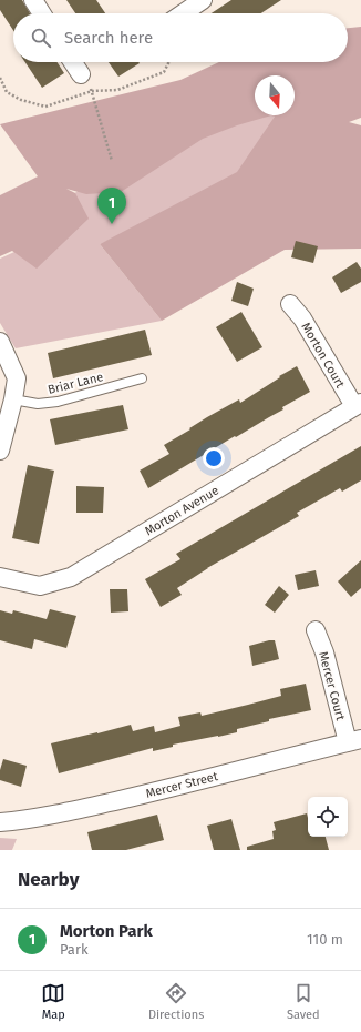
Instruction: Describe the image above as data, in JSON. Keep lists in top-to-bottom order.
{
  "streets": {
    "street": [
      "Morton Court",
      "Morton Avenue",
      "Mercer Court",
      "Mercer Street"
    ],
    "lane": ["Briar Lane"]
  },
  "crossings": [
    ["Morton Court", "Morton Avenue"],
    ["Mercer Court", "Mercer Street"]
  ],
  "north": "bottom",
  "page": {
    "search": "Search here",
    "pins": "1",
    "heading": "Nearby",
    "list": [
      {
        "mark": "1",
        "name": "Morton Park",
        "note": "Park",
        "value": "110 m"
      }
    ],
    "nav": ["Map", "Directions", "Saved"]
  }
}
